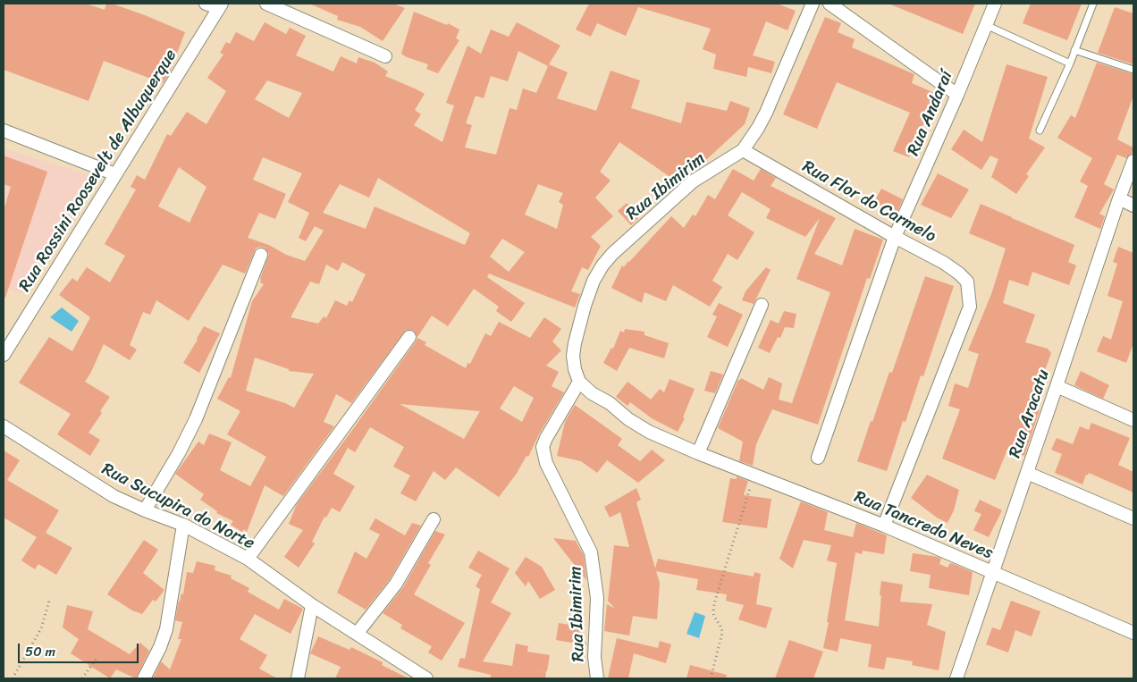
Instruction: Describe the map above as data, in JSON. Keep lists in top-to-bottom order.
{
  "streets": {
    "street": [
      "Rua Andaraí",
      "Rua Rossini Roosevelt de Albuquerque",
      "Rua Ibimirim",
      "Rua Flor do Carmelo",
      "Rua Aracatu",
      "Rua Sucupira do Norte",
      "Rua Tancredo Neves"
    ]
  },
  "crossings": [
    ["Rua Andaraí", "Rua Flor do Carmelo"],
    ["Rua Ibimirim", "Rua Flor do Carmelo"],
    ["Rua Ibimirim", "Rua Tancredo Neves"],
    ["Rua Flor do Carmelo", "Rua Tancredo Neves"],
    ["Rua Aracatu", "Rua Tancredo Neves"]
  ],
  "scale_bar": "50 m"
}
